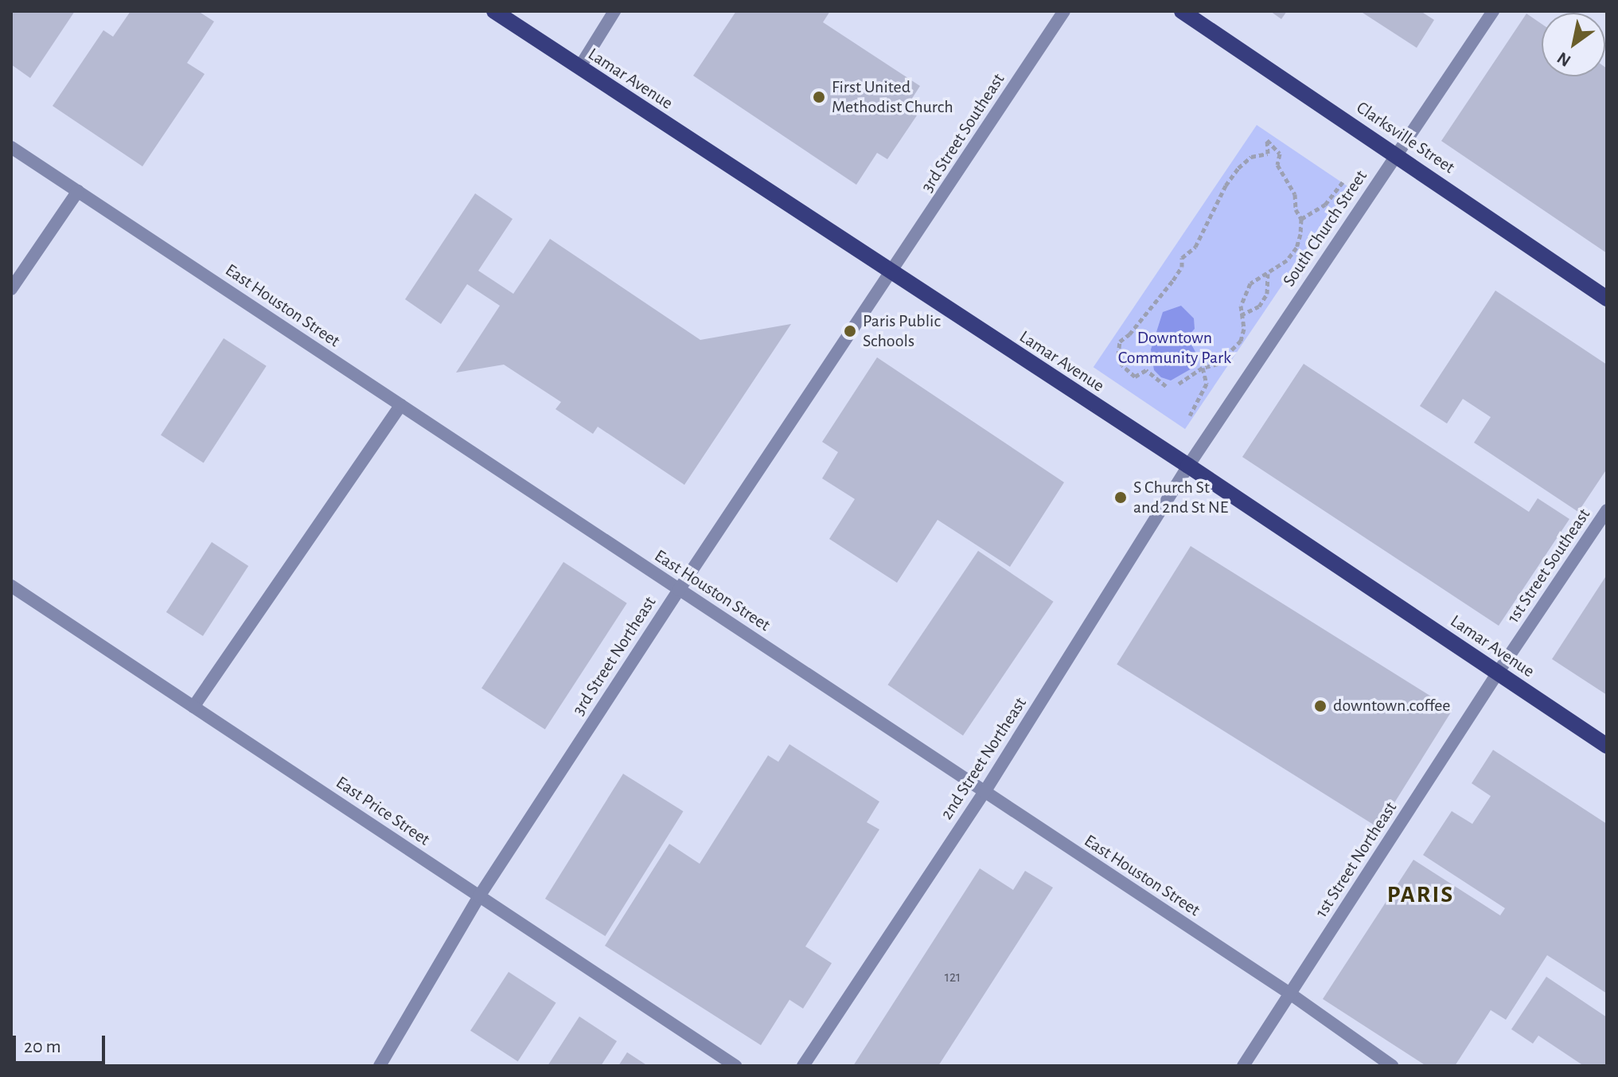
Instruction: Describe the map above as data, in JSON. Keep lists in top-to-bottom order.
{
  "streets": {
    "main road": ["Lamar Avenue", "Clarksville Street"],
    "street": [
      "3rd Street Southeast",
      "South Church Street",
      "East Houston Street",
      "1st Street Southeast",
      "3rd Street Northeast",
      "2nd Street Northeast",
      "East Price Street",
      "1st Street Northeast"
    ]
  },
  "crossings": [
    ["Lamar Avenue", "3rd Street Southeast"],
    ["Lamar Avenue", "South Church Street"],
    ["Lamar Avenue", "1st Street Southeast"],
    ["Lamar Avenue", "3rd Street Northeast"],
    ["Lamar Avenue", "2nd Street Northeast"],
    ["Lamar Avenue", "1st Street Northeast"],
    ["3rd Street Southeast", "3rd Street Northeast"],
    ["Clarksville Street", "South Church Street"],
    ["South Church Street", "2nd Street Northeast"],
    ["East Houston Street", "3rd Street Northeast"],
    ["East Houston Street", "2nd Street Northeast"],
    ["East Houston Street", "1st Street Northeast"],
    ["1st Street Southeast", "1st Street Northeast"],
    ["3rd Street Northeast", "East Price Street"]
  ],
  "districts": ["PARIS"],
  "parks": ["Downtown Community Park"],
  "places": [
    "First United Methodist Church",
    "Paris Public Schools",
    "S Church St and 2nd St NE",
    "downtown.coffee"
  ],
  "house_numbers": ["121"],
  "scale_bar": "20 m",
  "north": "bottom left"
}
